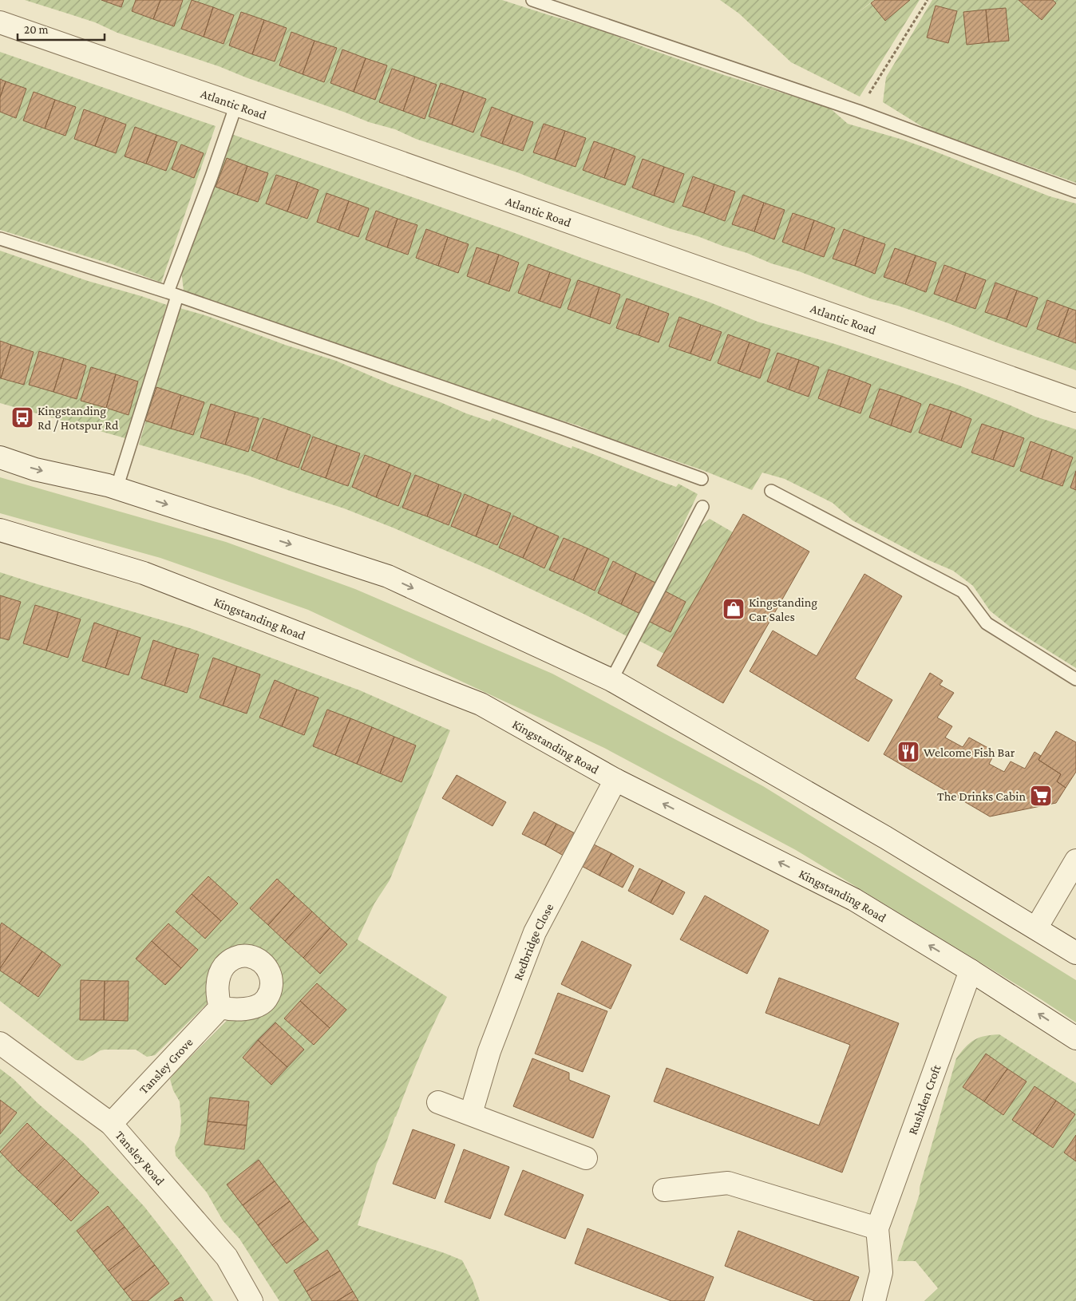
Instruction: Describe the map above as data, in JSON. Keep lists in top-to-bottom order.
{
  "streets": {
    "street": [
      "Atlantic Road",
      "Kingstanding Road",
      "Redbridge Close",
      "Tansley Grove",
      "Rushden Croft",
      "Tansley Road"
    ]
  },
  "crossings": [
    ["Kingstanding Road", "Redbridge Close"],
    ["Kingstanding Road", "Rushden Croft"],
    ["Tansley Grove", "Tansley Road"]
  ],
  "places": {
    "bus stop": ["Kingstanding Rd / Hotspur Rd"],
    "shop": ["Kingstanding Car Sales"],
    "restaurant": ["Welcome Fish Bar"],
    "supermarket": ["The Drinks Cabin"]
  },
  "scale_bar": "20 m"
}
